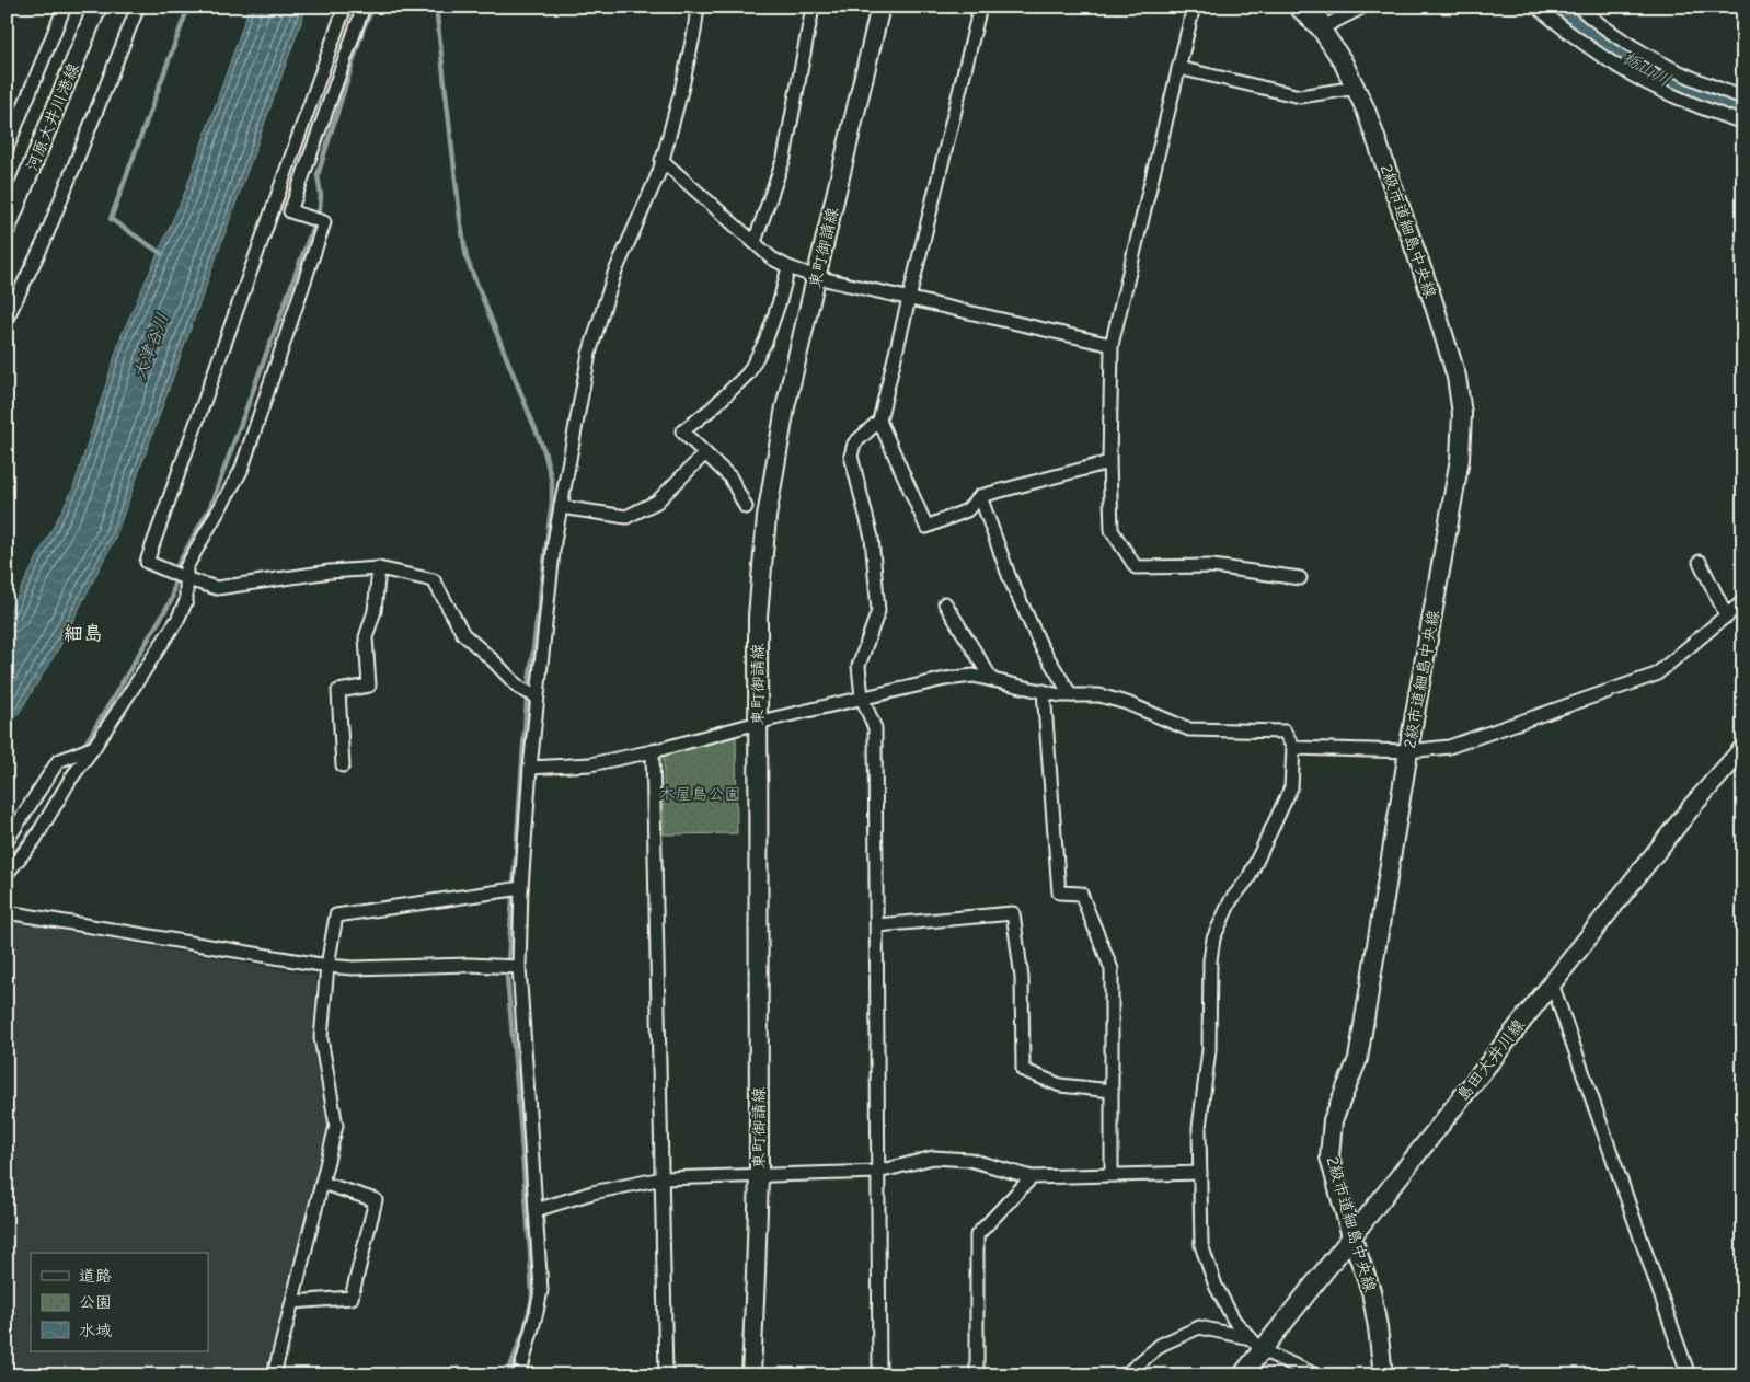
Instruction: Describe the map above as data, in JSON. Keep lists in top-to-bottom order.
{
  "streets": {
    "street": [
      "河原大井川港線",
      "2級市道細島中央線",
      "東町御請線",
      "島田大井川線"
    ]
  },
  "crossings": [
    ["2級市道細島中央線", "島田大井川線"]
  ],
  "districts": ["細島"],
  "water": ["栃山川", "大津谷川"],
  "parks": ["木屋島公園"],
  "legend": ["道路", "公園", "水域"]
}
